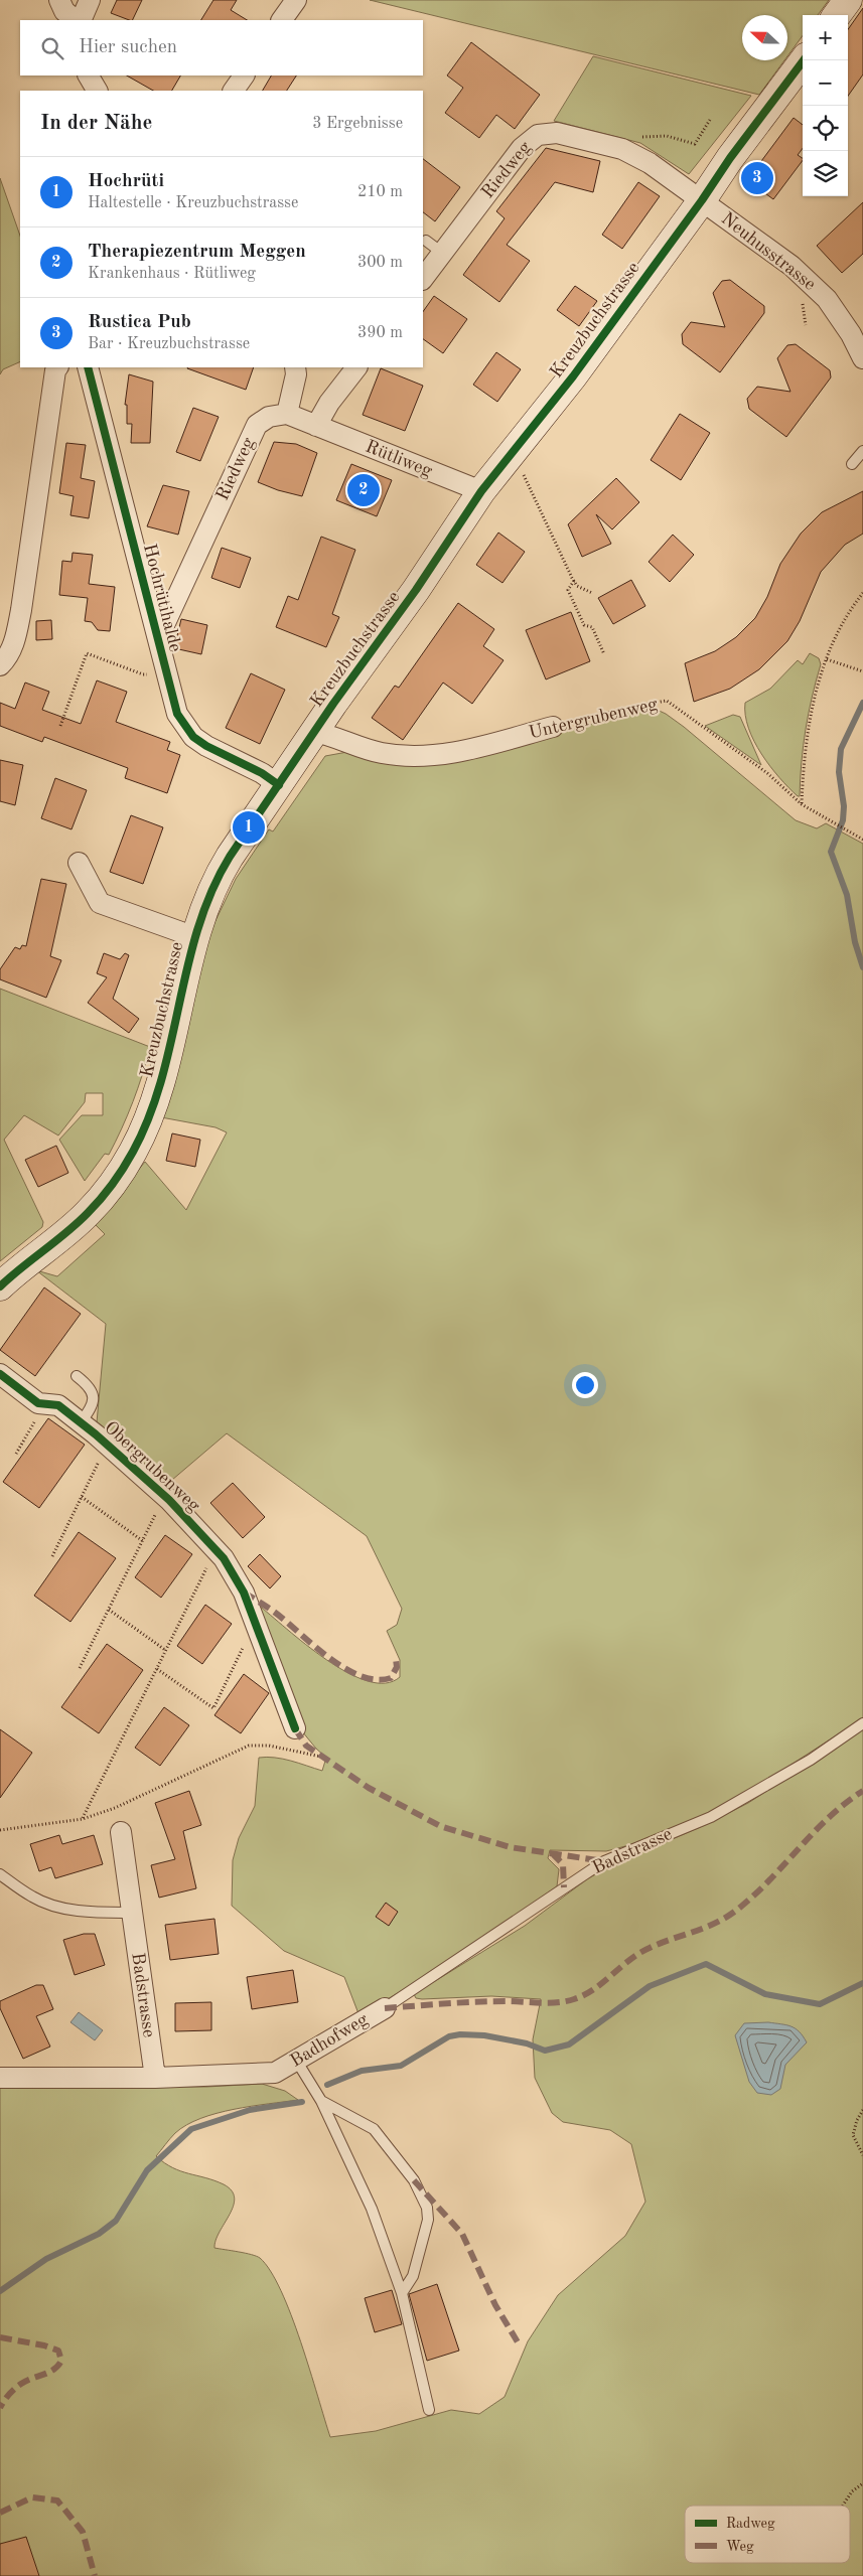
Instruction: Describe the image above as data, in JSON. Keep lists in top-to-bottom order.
{
  "streets": {
    "street": [
      "Riedweg",
      "Neuhusstrasse",
      "Kreuzbuchstrasse",
      "Rütliweg",
      "Hochrütihalde",
      "Untergrubenweg",
      "Obergrubenweg",
      "Badstrasse",
      "Badhofweg"
    ]
  },
  "crossings": [
    ["Riedweg", "Neuhusstrasse"],
    ["Riedweg", "Kreuzbuchstrasse"],
    ["Riedweg", "Hochrütihalde"],
    ["Neuhusstrasse", "Kreuzbuchstrasse"],
    ["Kreuzbuchstrasse", "Rütliweg"],
    ["Kreuzbuchstrasse", "Hochrütihalde"],
    ["Kreuzbuchstrasse", "Untergrubenweg"],
    ["Badstrasse", "Badhofweg"]
  ],
  "legend": ["Radweg", "Weg"],
  "north": "left",
  "page": {
    "map_buttons": ["+", "−"],
    "search": "Hier suchen",
    "heading": ["In der Nähe", "3 Ergebnisse"],
    "list": [
      {
        "mark": "1",
        "name": "Hochrüti",
        "note": "Haltestelle · Kreuzbuchstrasse",
        "value": "210 m"
      },
      {
        "mark": "2",
        "name": "Therapiezentrum Meggen",
        "note": "Krankenhaus · Rütliweg",
        "value": "300 m"
      },
      {
        "mark": "3",
        "name": "Rustica Pub",
        "note": "Bar · Kreuzbuchstrasse",
        "value": "390 m"
      }
    ],
    "pins": ["3", "2", "1"]
  }
}
